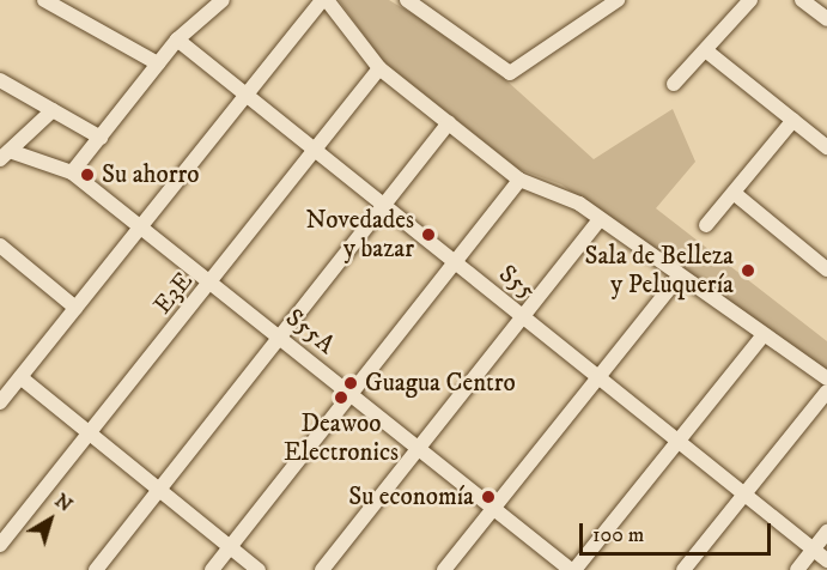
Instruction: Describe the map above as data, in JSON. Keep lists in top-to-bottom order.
{
  "streets": {
    "street": ["S55", "E3E", "S55A"]
  },
  "crossings": [
    ["S55", "E3E"],
    ["E3E", "S55A"]
  ],
  "places": [
    "Su ahorro",
    "Novedades y bazar",
    "Sala de Belleza y Peluquería",
    "Guagua Centro",
    "Deawoo Electronics",
    "Su economía"
  ],
  "scale_bar": "100 m",
  "north": "top right"
}
